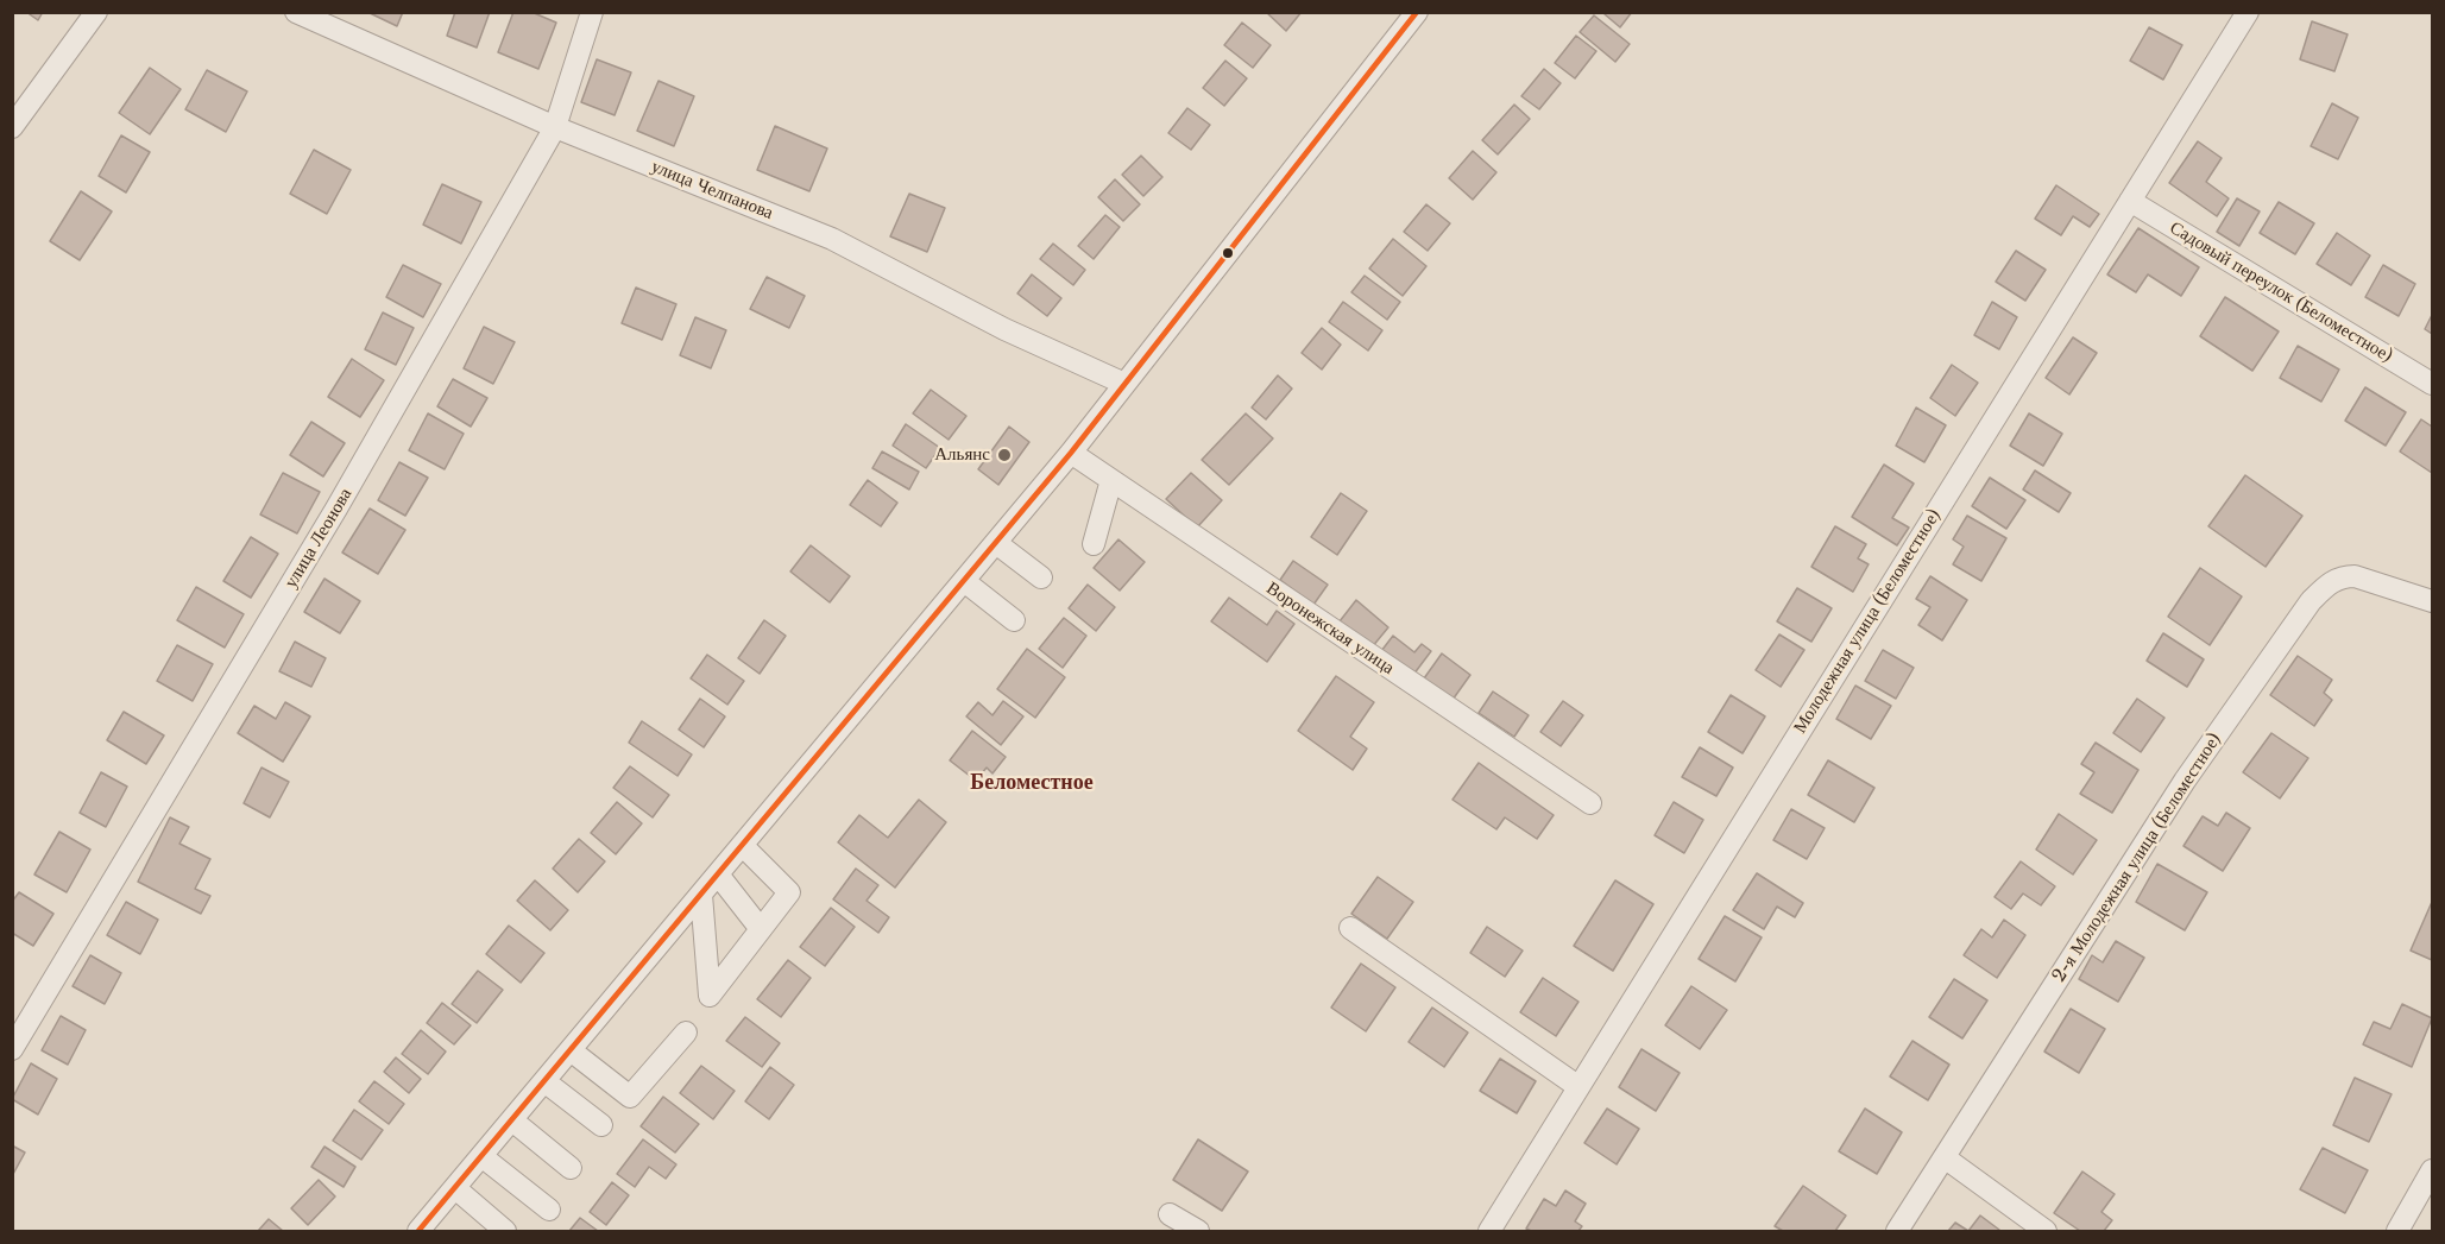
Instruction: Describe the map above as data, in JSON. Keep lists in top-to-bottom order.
{
  "streets": {
    "street": [
      "улица Челпанова",
      "Садовый переулок (Беломестное)",
      "улица Леонова",
      "Молодежная улица (Беломестное)",
      "Воронежская улица",
      "2-я Молодежная улица (Беломестное)"
    ]
  },
  "crossings": [
    ["улица Челпанова", "улица Леонова"],
    ["Садовый переулок (Беломестное)", "Молодежная улица (Беломестное)"]
  ],
  "districts": ["Беломестное"],
  "places": ["Альянс"]
}
